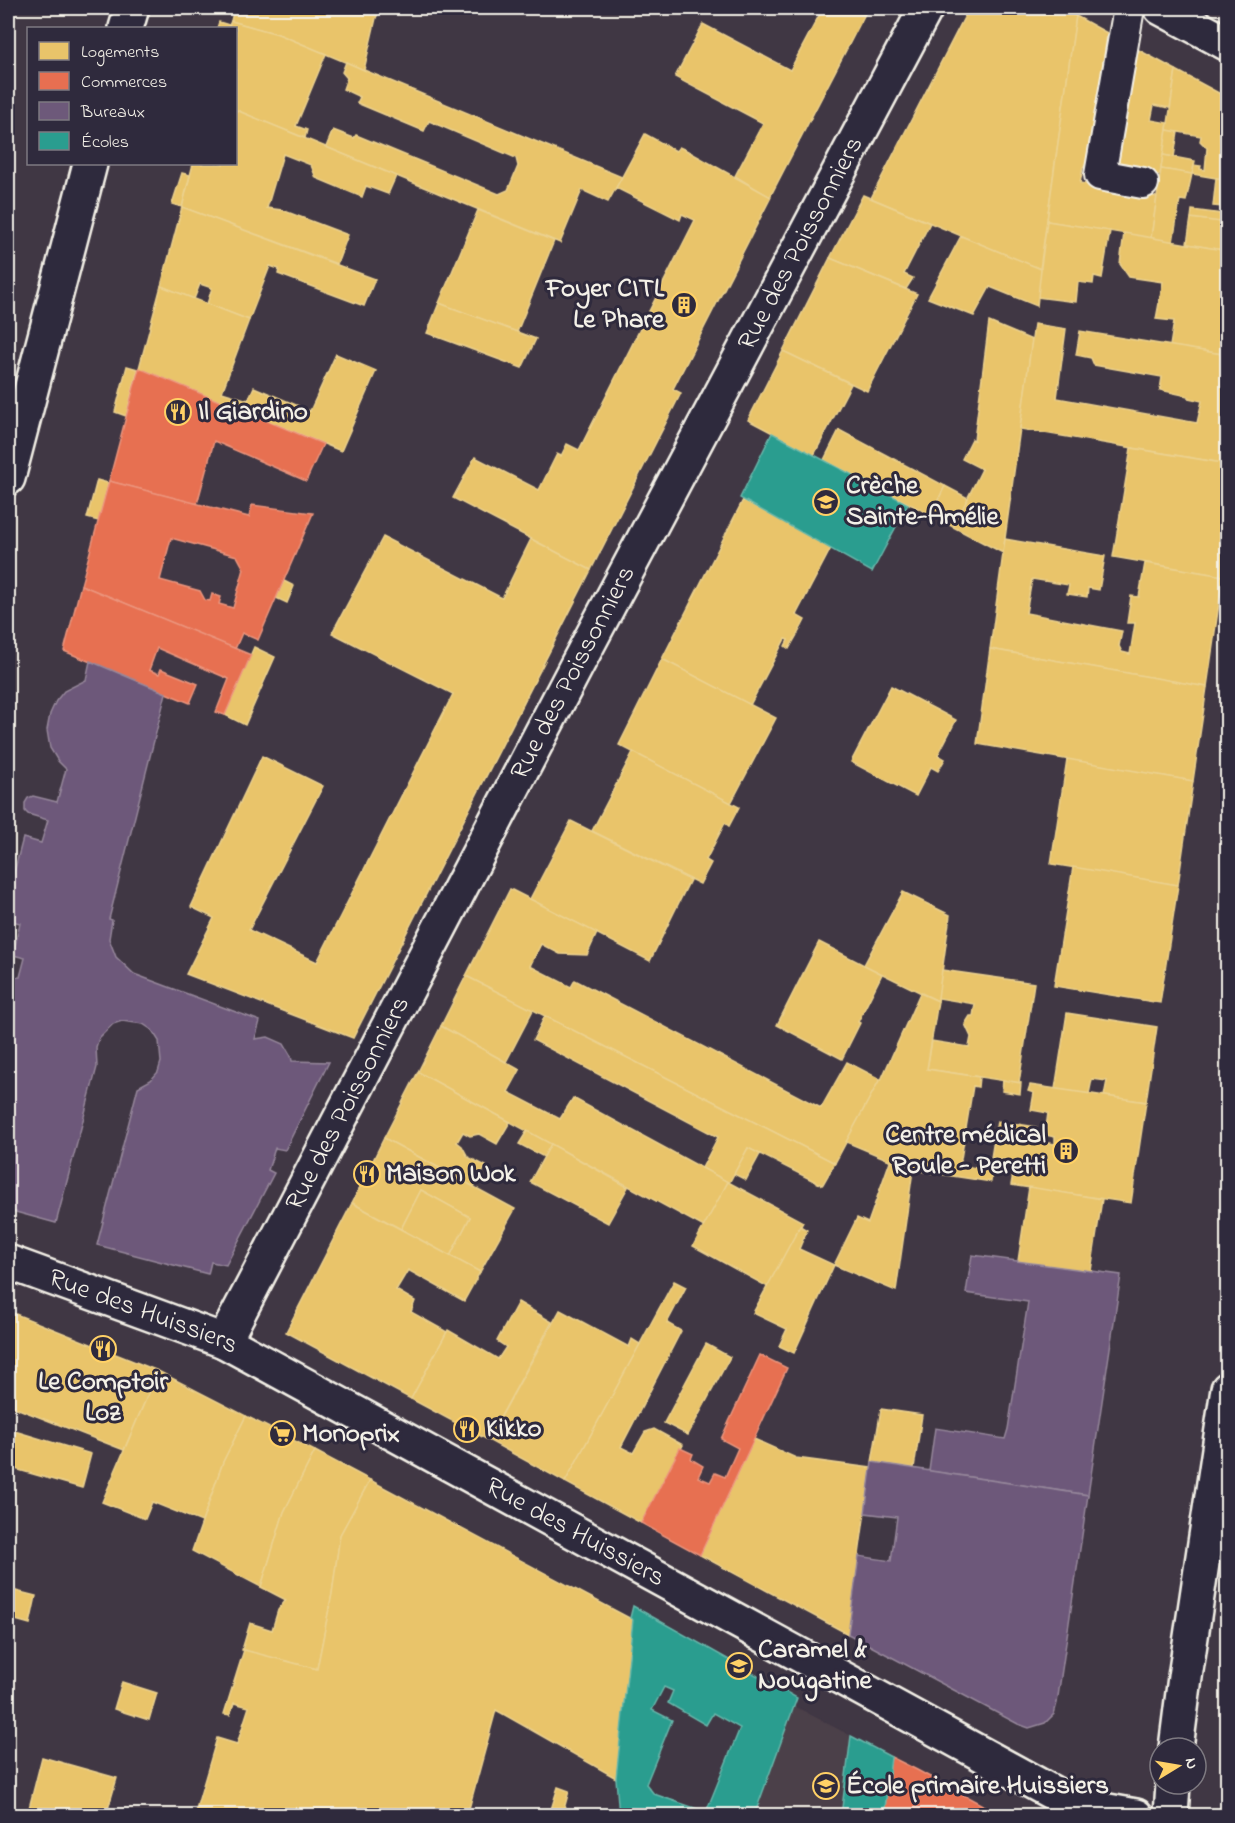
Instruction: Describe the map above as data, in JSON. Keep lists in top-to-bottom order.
{
  "streets": {
    "street": ["Rue des Poissonniers", "Rue des Huissiers"]
  },
  "crossings": [
    ["Rue des Poissonniers", "Rue des Huissiers"]
  ],
  "places": {
    "building": ["Foyer CITL Le Phare", "Centre médical Roule - Peretti"],
    "restaurant": [
      "Il Giardino",
      "Maison Wok",
      "Le Comptoir Loz",
      "Kikko"
    ],
    "school or university": ["Crèche Sainte-Amélie", "Caramel & Nougatine", "École primaire Huissiers"],
    "supermarket": ["Monoprix"]
  },
  "legend": [
    "Logements",
    "Commerces",
    "Bureaux",
    "Écoles"
  ],
  "north": "right"
}
